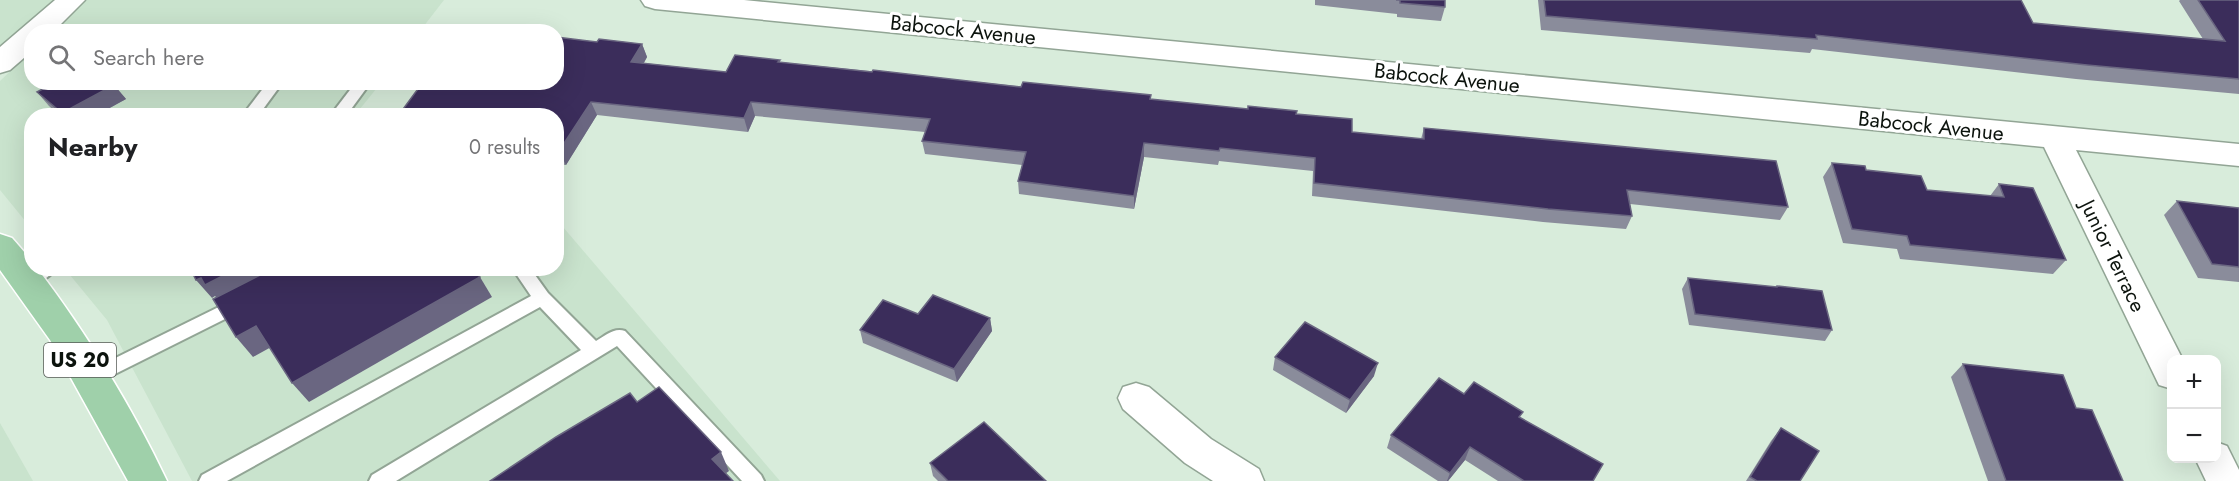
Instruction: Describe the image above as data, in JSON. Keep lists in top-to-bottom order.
{
  "streets": {
    "main road": ["US 20"],
    "street": ["Babcock Avenue", "Junior Terrace"]
  },
  "crossings": [
    ["Babcock Avenue", "Junior Terrace"]
  ],
  "page": {
    "search": "Search here",
    "heading": ["Nearby", "0 results"],
    "map_buttons": ["+", "−"]
  }
}
